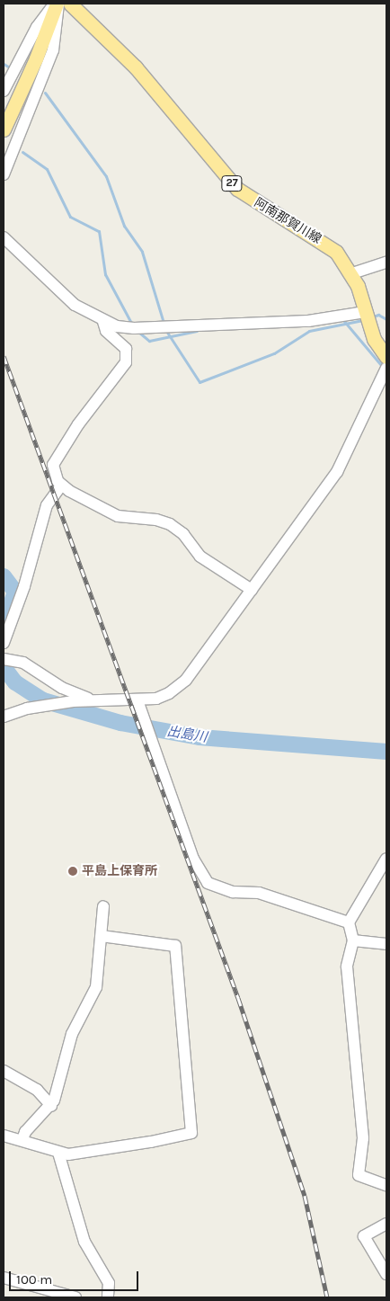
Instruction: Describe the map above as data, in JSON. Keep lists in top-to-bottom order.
{
  "streets": {
    "main road": ["27", "阿南那賀川線"]
  },
  "water": ["出島川"],
  "places": ["平島上保育所"],
  "scale_bar": "100 m"
}
